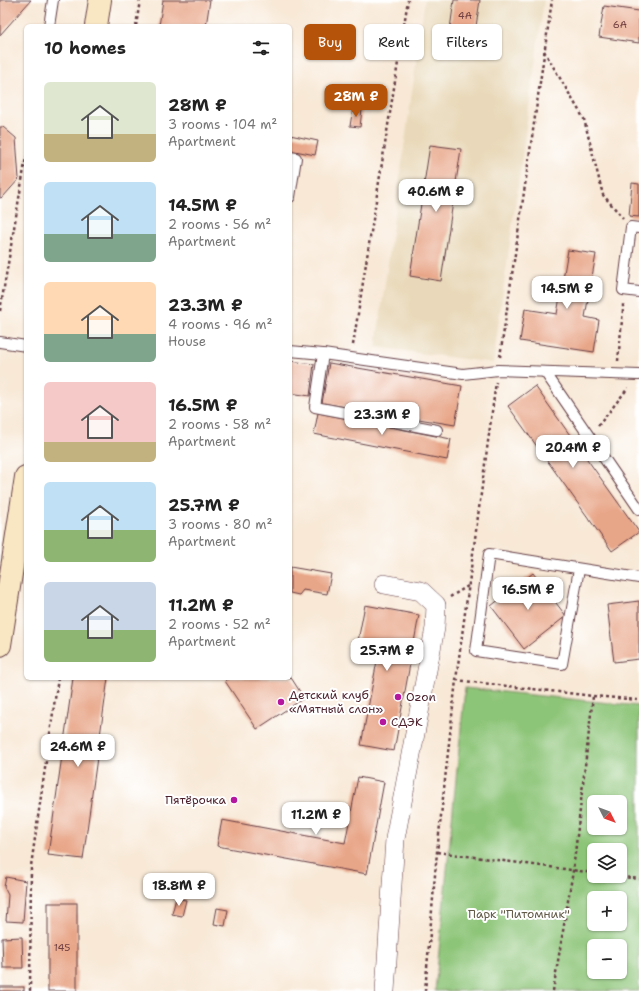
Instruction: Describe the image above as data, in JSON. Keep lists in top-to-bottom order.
{
  "parks": ["Парк \"Питомник\""],
  "places": [
    "Ozon",
    "Детский клуб «Мятный слон»",
    "СДЭК",
    "Пятёрочка"
  ],
  "house_numbers": ["4А", "6А", "145"],
  "north": "bottom right",
  "page": {
    "chip": ["Buy", "Rent", "Filters"],
    "heading": "10 homes",
    "list": [
      {
        "name": "28M ₽",
        "note": "3 rooms · 104 m² · Apartment"
      },
      {
        "name": "14.5M ₽",
        "note": "2 rooms · 56 m² · Apartment"
      },
      {
        "name": "23.3M ₽",
        "note": "4 rooms · 96 m² · House"
      },
      {
        "name": "16.5M ₽",
        "note": "2 rooms · 58 m² · Apartment"
      },
      {
        "name": "25.7M ₽",
        "note": "3 rooms · 80 m² · Apartment"
      },
      {
        "name": "11.2M ₽",
        "note": "2 rooms · 52 m² · Apartment"
      }
    ],
    "price": [
      "28M ₽",
      "40.6M ₽",
      "14.5M ₽",
      "23.3M ₽",
      "20.4M ₽",
      "16.5M ₽",
      "25.7M ₽",
      "24.6M ₽",
      "11.2M ₽",
      "18.8M ₽"
    ],
    "map_buttons": ["+", "−"]
  }
}
